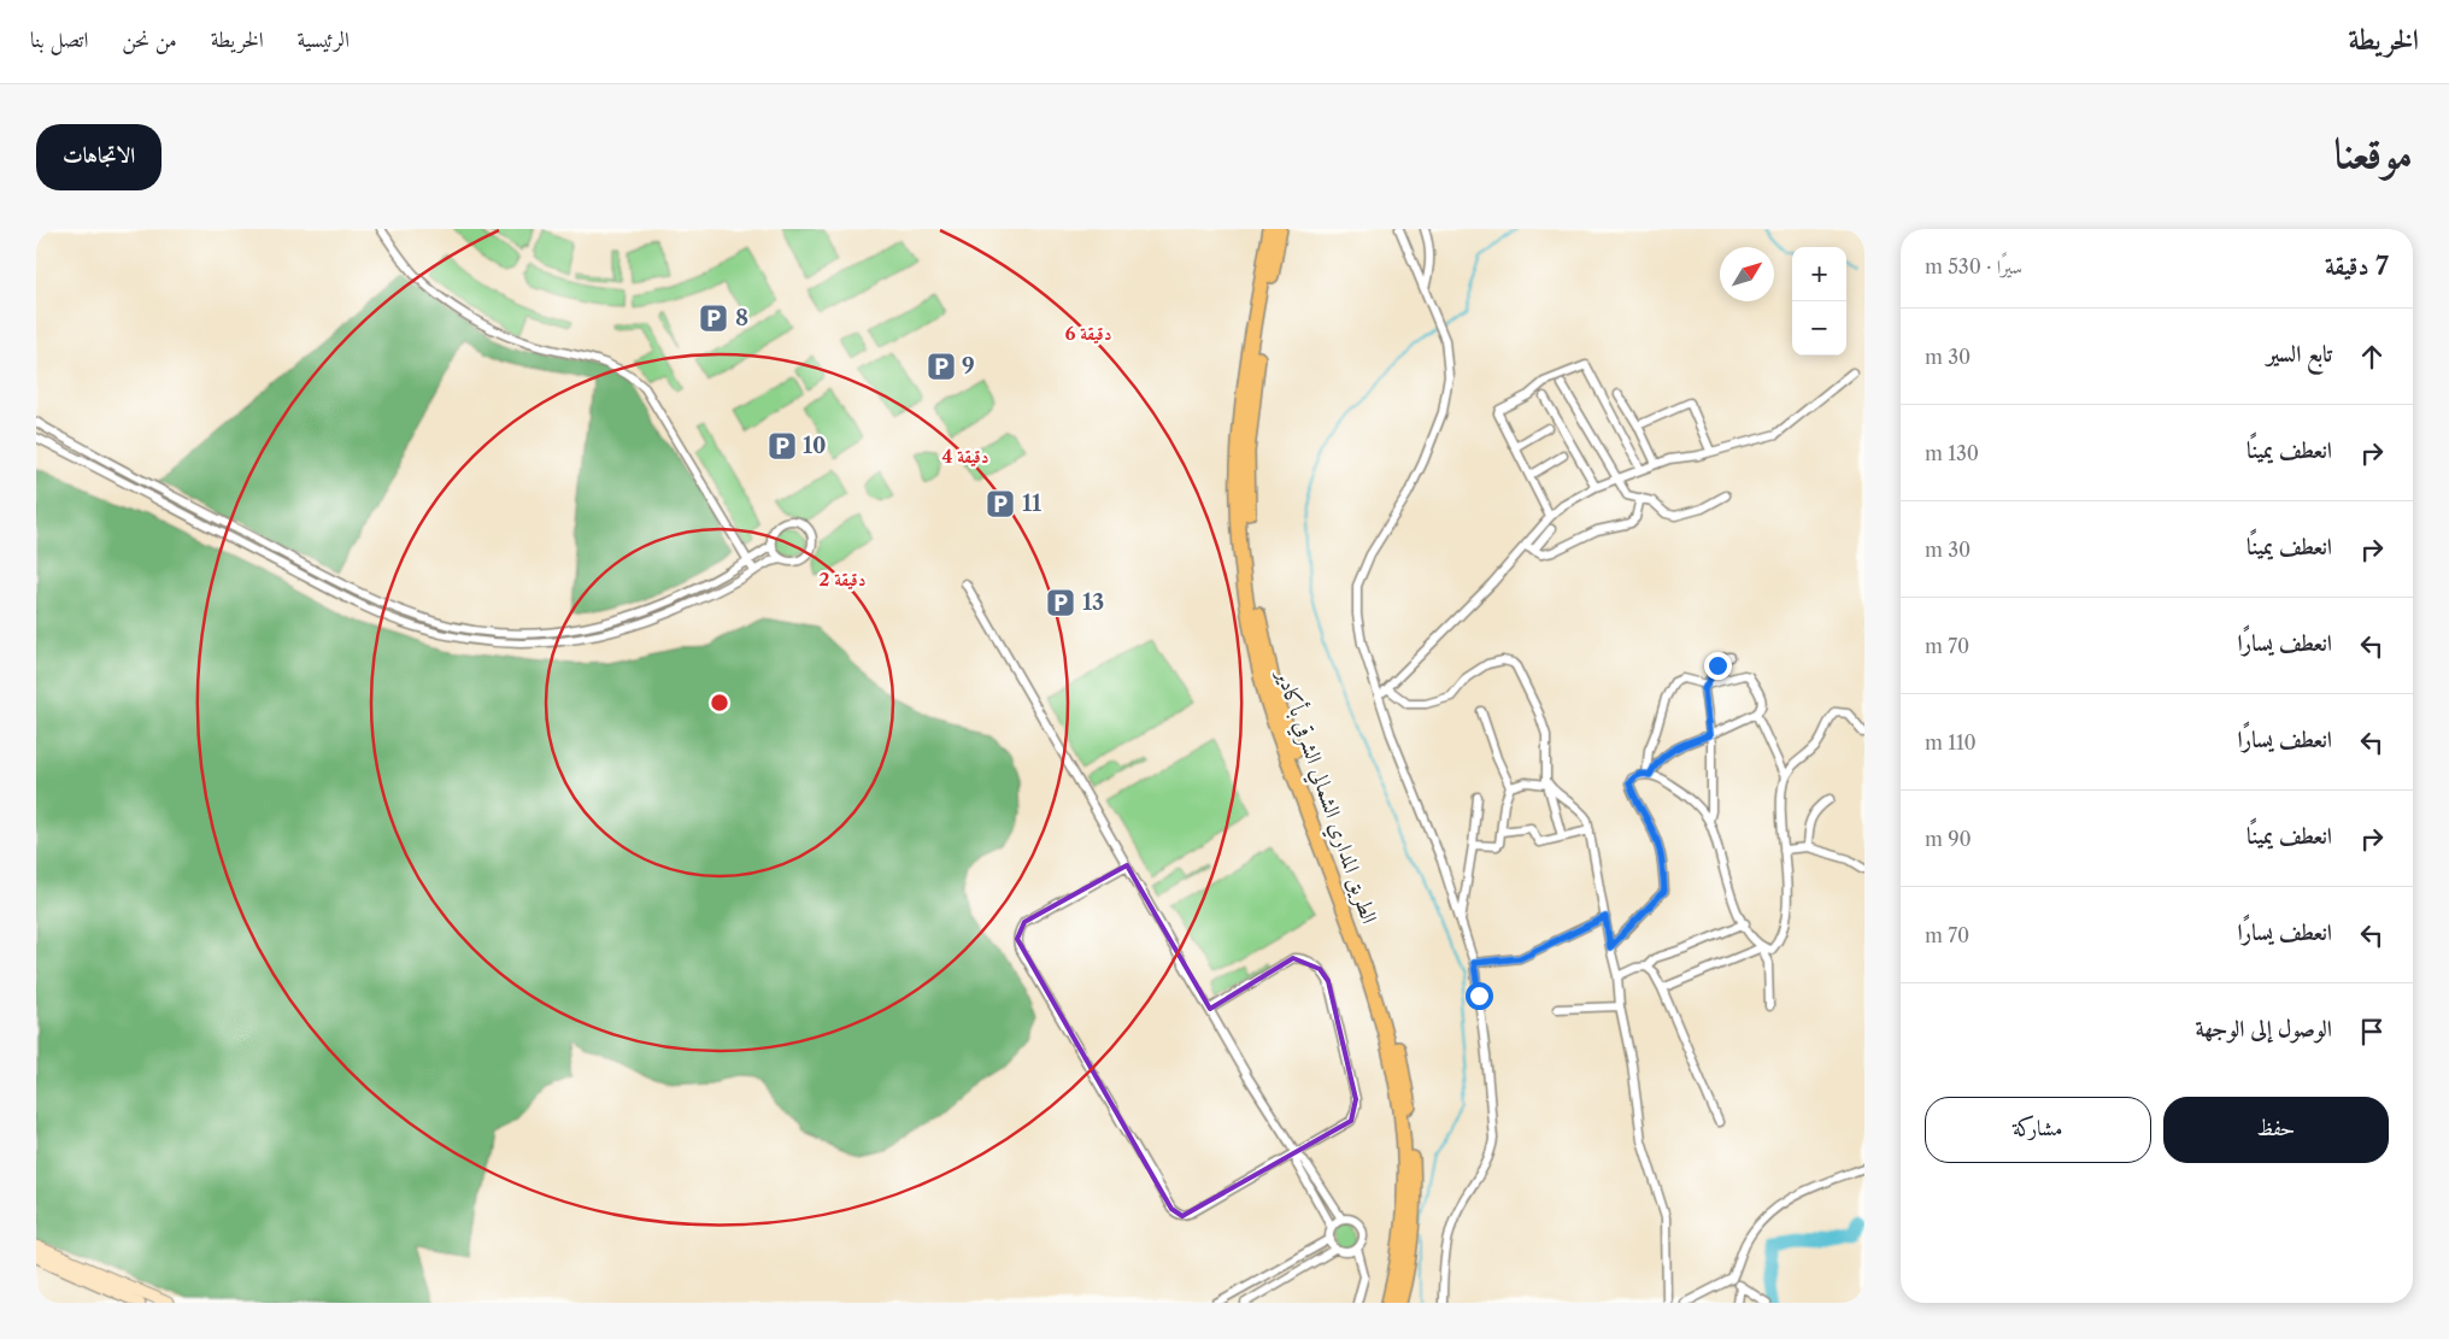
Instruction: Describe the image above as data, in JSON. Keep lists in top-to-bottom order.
{
  "streets": {
    "highway": ["الطريق المداري الشمالي الشرقي بأكادير"]
  },
  "places": {
    "parking": [
      "8",
      "9",
      "10",
      "11",
      "13"
    ]
  },
  "north": "top right",
  "page": {
    "header": "الخريطة",
    "nav": [
      "الرئيسية",
      "الخريطة",
      "من نحن",
      "اتصل بنا"
    ],
    "title": "موقعنا",
    "buttons": [
      "الاتجاهات",
      ["حفظ", "مشاركة"]
    ],
    "heading": ["7 دقيقة", "سيرًا · 530 m"],
    "map_buttons": ["+", "−"],
    "list": [
      ["تابع السير", "30 m"],
      ["انعطف يمينًا", "130 m"],
      ["انعطف يمينًا", "30 m"],
      ["انعطف يسارًا", "70 m"],
      ["انعطف يسارًا", "110 m"],
      ["انعطف يمينًا", "90 m"],
      ["انعطف يسارًا", "70 m"],
      "الوصول إلى الوجهة"
    ]
  },
  "rings": ["6 دقيقة", "4 دقيقة", "2 دقيقة"]
}
